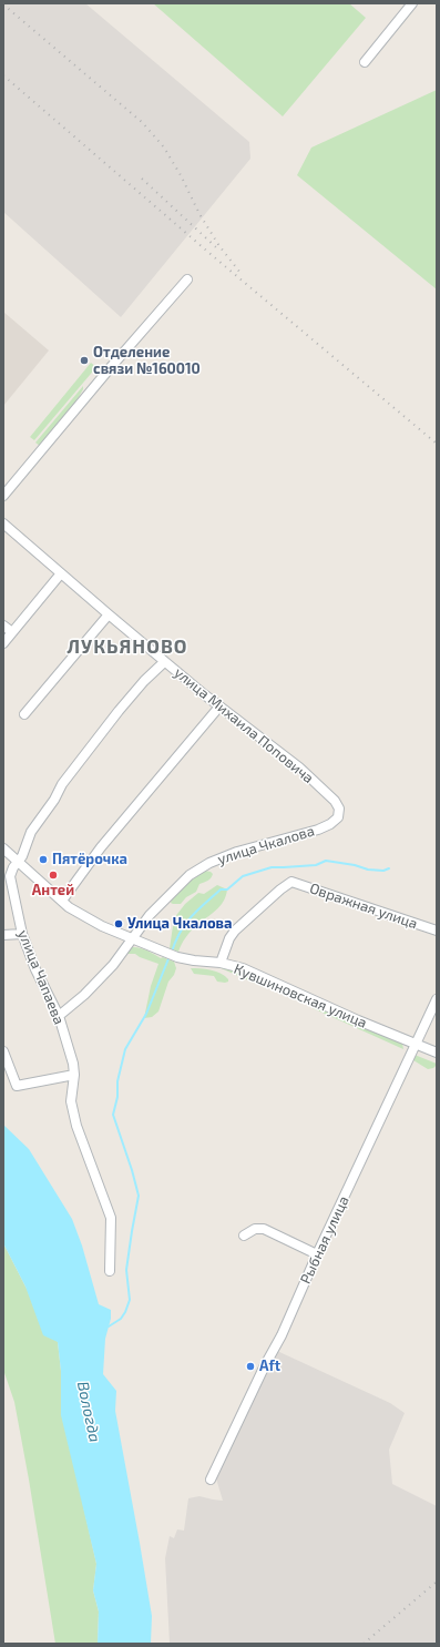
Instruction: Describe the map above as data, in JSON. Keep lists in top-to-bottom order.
{
  "streets": {
    "street": [
      "улица Михаила Поповича",
      "улица Чкалова",
      "Овражная улица",
      "улица Чапаева",
      "Кувшиновская улица",
      "Рыбная улица"
    ]
  },
  "crossings": [
    ["улица Михаила Поповича", "улица Чкалова"],
    ["улица Михаила Поповича", "улица Чапаева"],
    ["улица Чкалова", "Кувшиновская улица"],
    ["Овражная улица", "Кувшиновская улица"],
    ["улица Чапаева", "Кувшиновская улица"],
    ["Кувшиновская улица", "Рыбная улица"]
  ],
  "districts": ["ЛУКЬЯНОВО"],
  "water": ["Вологда"],
  "places": [
    "Отделение связи №160010",
    "Пятёрочка",
    "Антей",
    "Улица Чкалова",
    "Aft"
  ]
}
